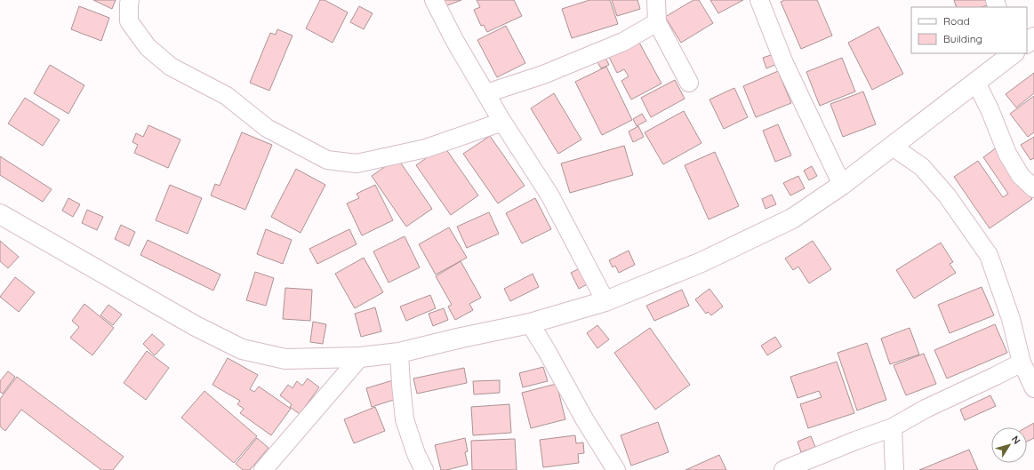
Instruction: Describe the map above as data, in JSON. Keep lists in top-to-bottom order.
{
  "legend": ["Road", "Building"],
  "north": "top right"
}
